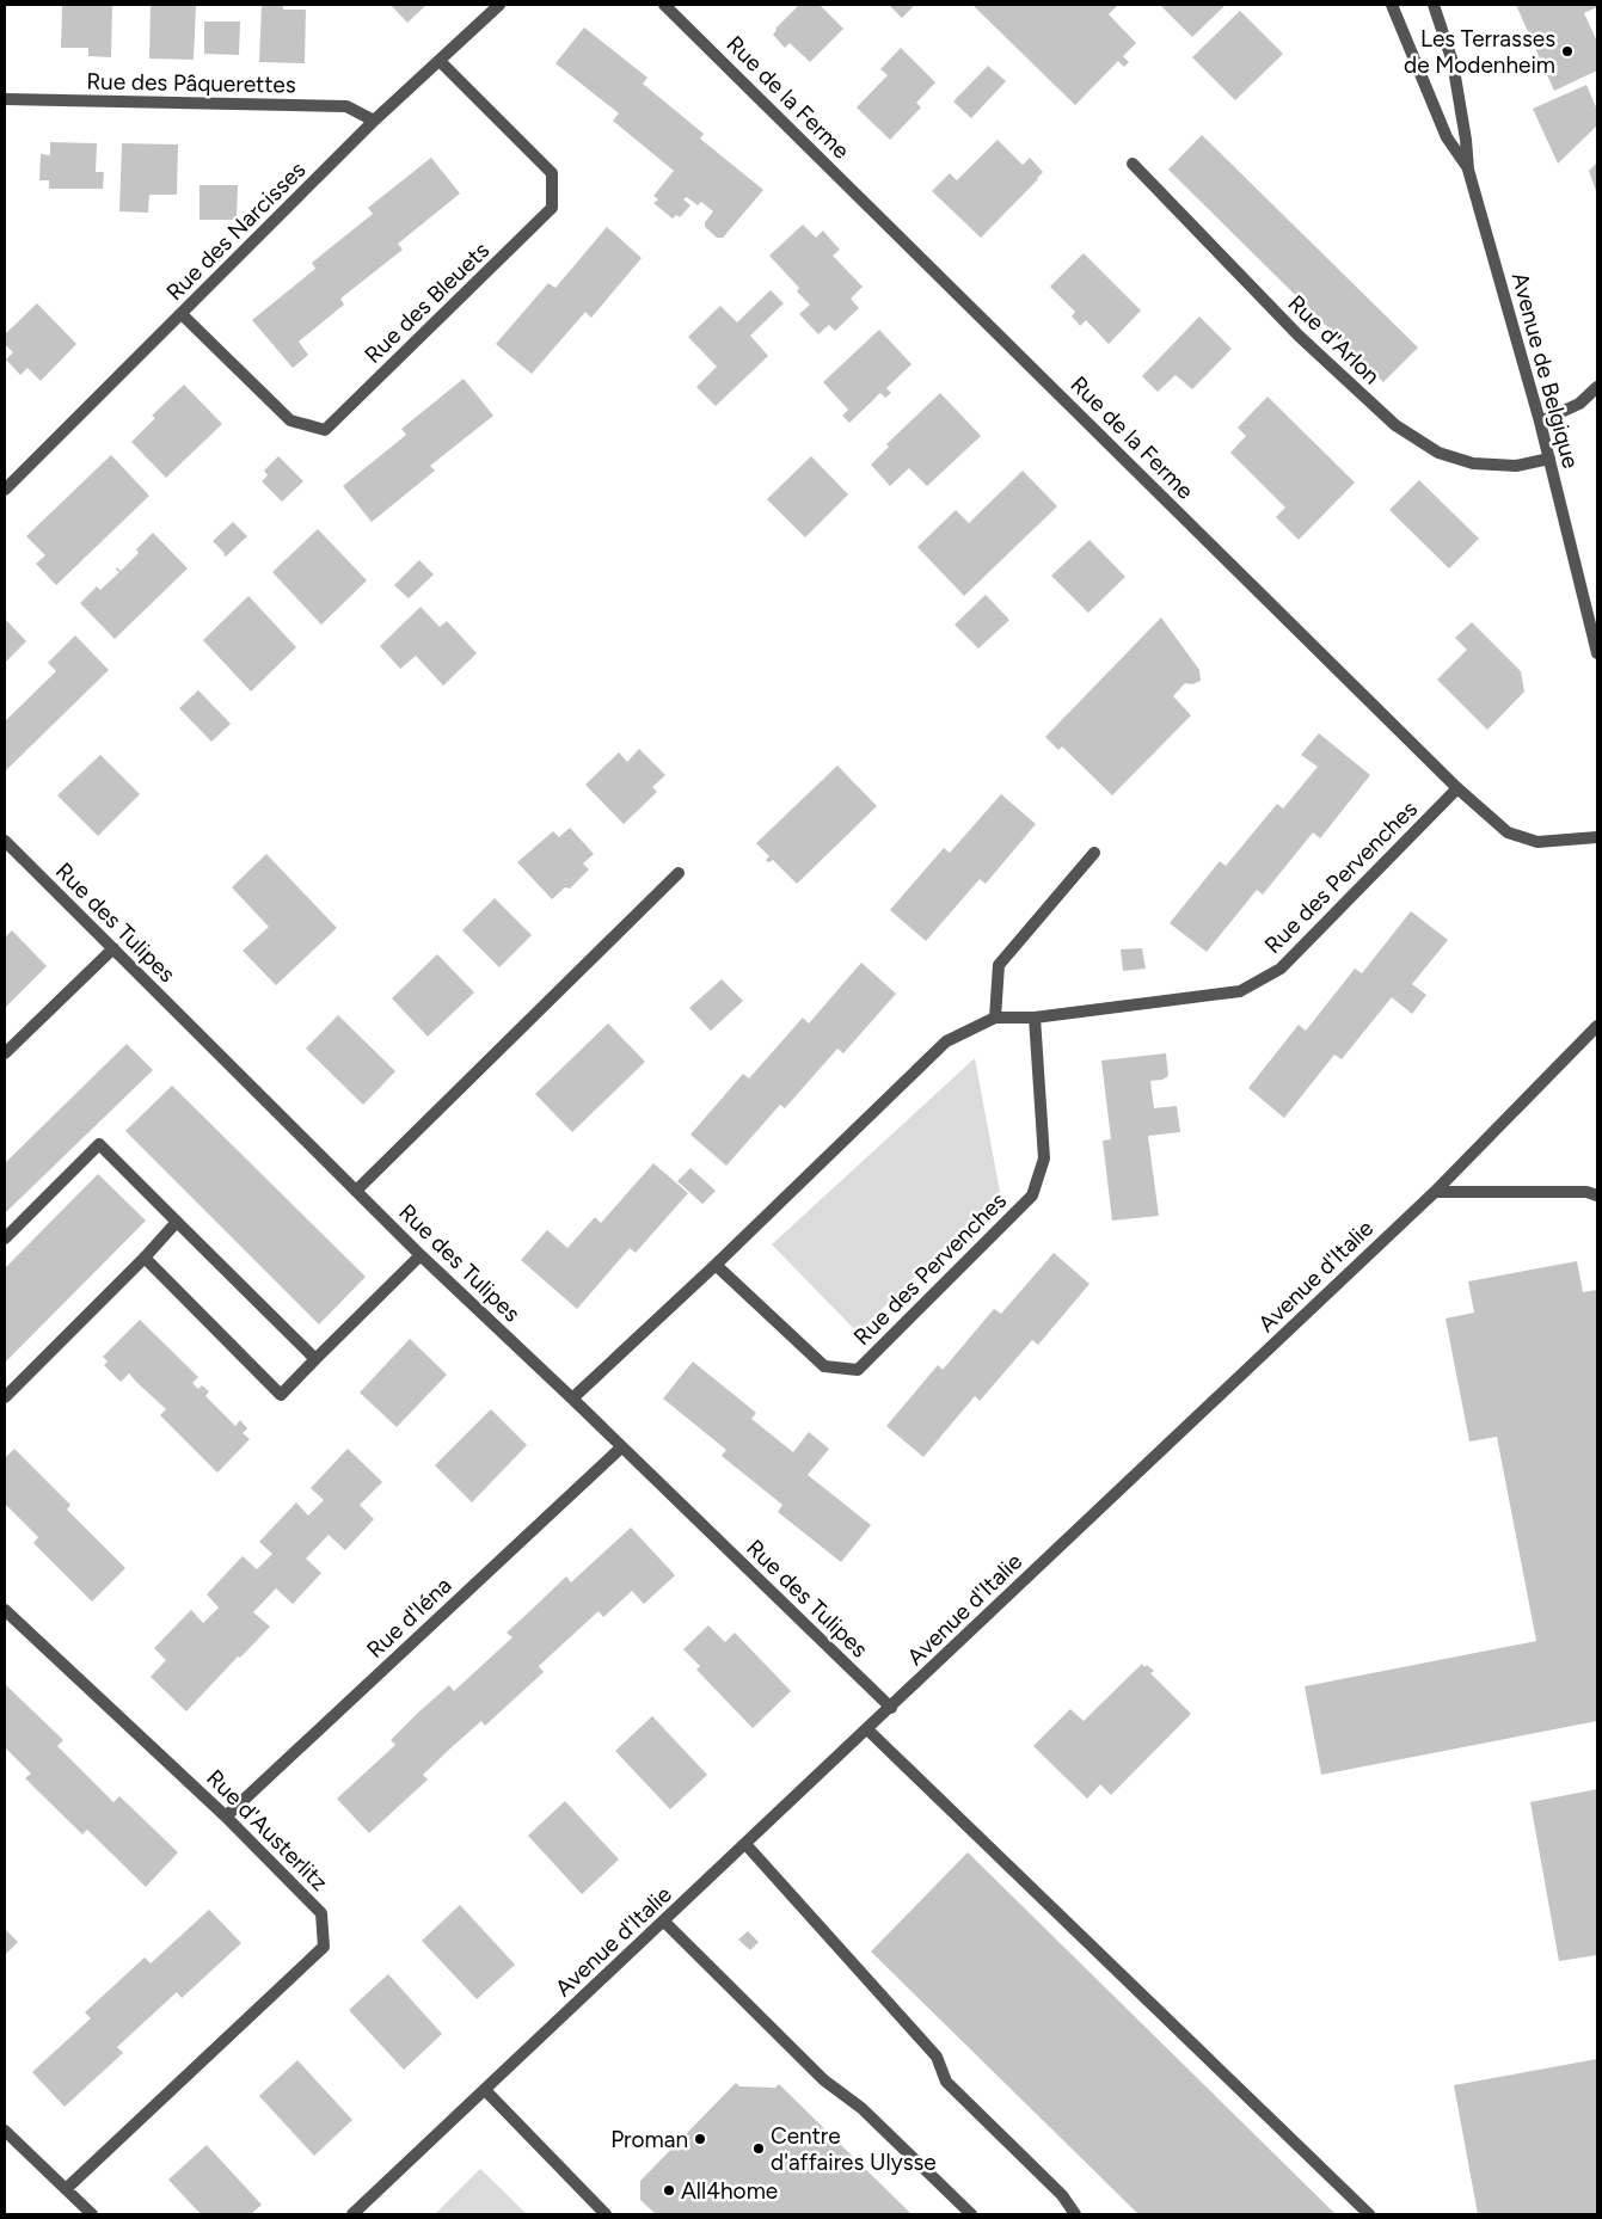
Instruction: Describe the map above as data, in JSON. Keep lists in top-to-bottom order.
{
  "streets": {
    "street": [
      "Rue des Pâquerettes",
      "Rue de la Ferme",
      "Rue des Narcisses",
      "Rue des Bleuets",
      "Rue d'Arlon",
      "Avenue de Belgique",
      "Rue des Pervenches",
      "Rue des Tulipes",
      "Avenue d'Italie",
      "Rue d'Iéna",
      "Rue d'Austerlitz"
    ]
  },
  "crossings": [
    ["Rue des Pâquerettes", "Rue des Narcisses"],
    ["Rue de la Ferme", "Rue des Pervenches"],
    ["Rue des Narcisses", "Rue des Bleuets"],
    ["Rue d'Arlon", "Avenue de Belgique"],
    ["Rue des Pervenches", "Rue des Tulipes"],
    ["Rue des Tulipes", "Avenue d'Italie"],
    ["Rue des Tulipes", "Rue d'Iéna"],
    ["Rue d'Iéna", "Rue d'Austerlitz"]
  ],
  "places": [
    "Les Terrasses de Modenheim",
    "Proman",
    "Centre d'affaires Ulysse",
    "All4home"
  ]
}
